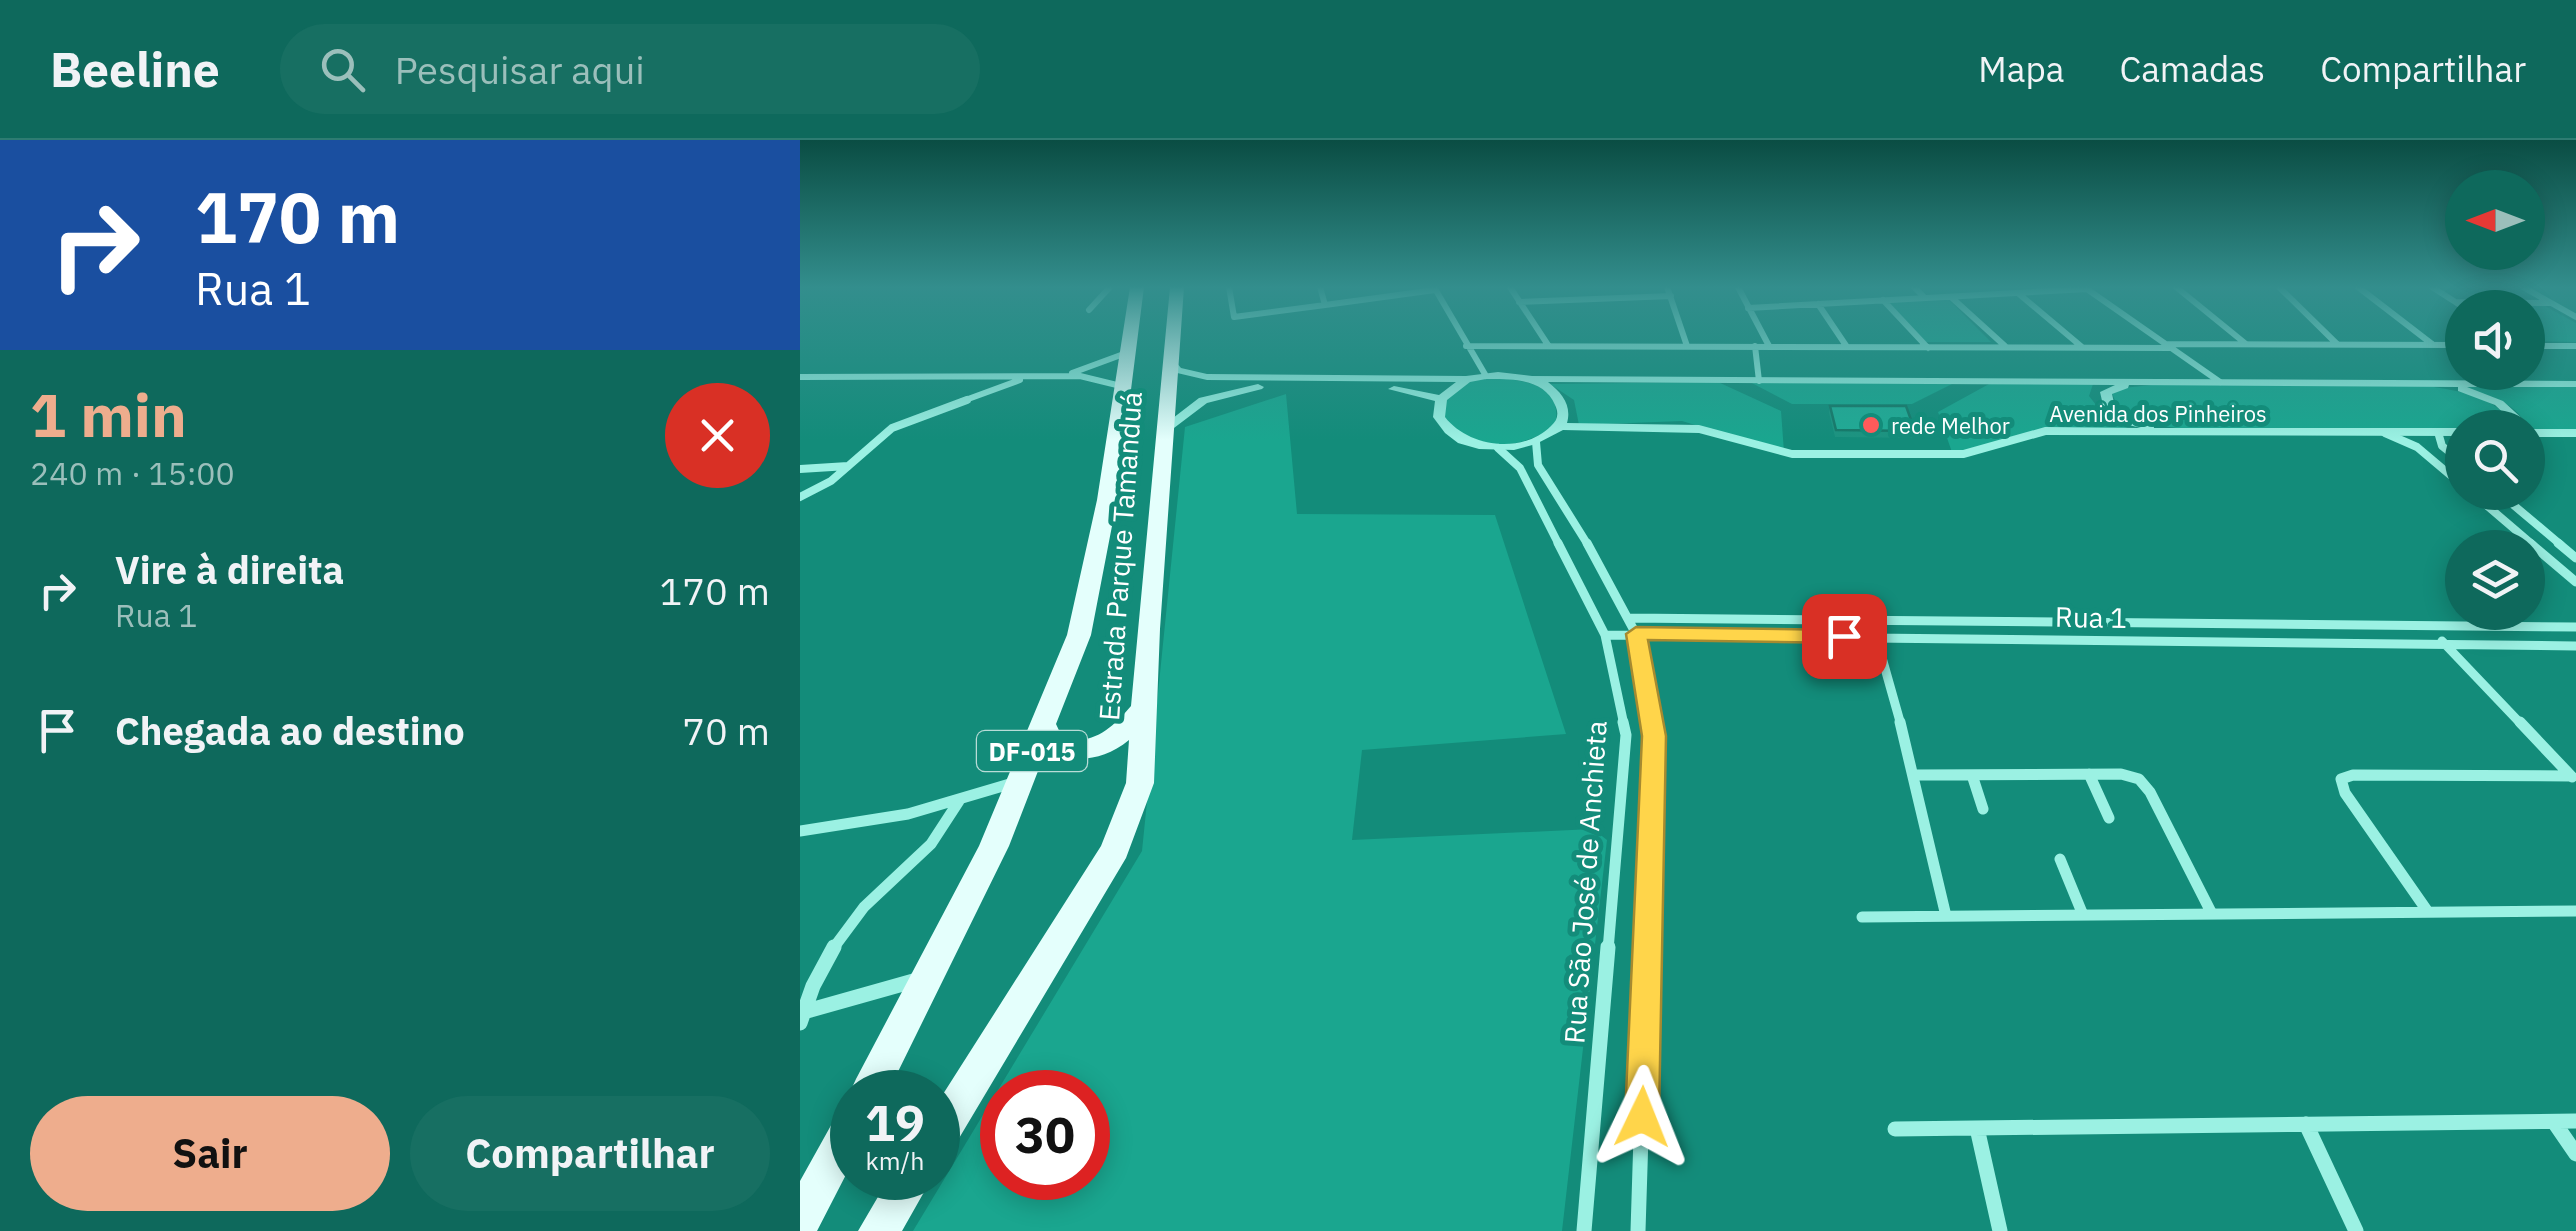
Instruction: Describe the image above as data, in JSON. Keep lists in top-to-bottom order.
{
  "streets": {
    "main road": ["Estrada Parque Tamanduá", "DF-015"],
    "street": ["Avenida dos Pinheiros", "Rua 1", "Rua São José de Anchieta"]
  },
  "crossings": [
    ["Avenida dos Pinheiros", "Rua São José de Anchieta"],
    ["Rua 1", "Rua São José de Anchieta"]
  ],
  "places": ["rede Melhor"],
  "north": "left",
  "page": {
    "header": "Beeline",
    "search": "Pesquisar aqui",
    "nav": ["Mapa", "Camadas", "Compartilhar"],
    "turn": ["170 m", "Rua 1"],
    "heading": ["1 min", "240 m · 15:00"],
    "list": [
      {
        "name": "Vire à direita",
        "note": "Rua 1",
        "value": "170 m"
      },
      {
        "name": "Chegada ao destino",
        "value": "70 m"
      }
    ],
    "speed": "19 km/h",
    "limit": "30",
    "buttons": ["Sair", "Compartilhar"]
  }
}
